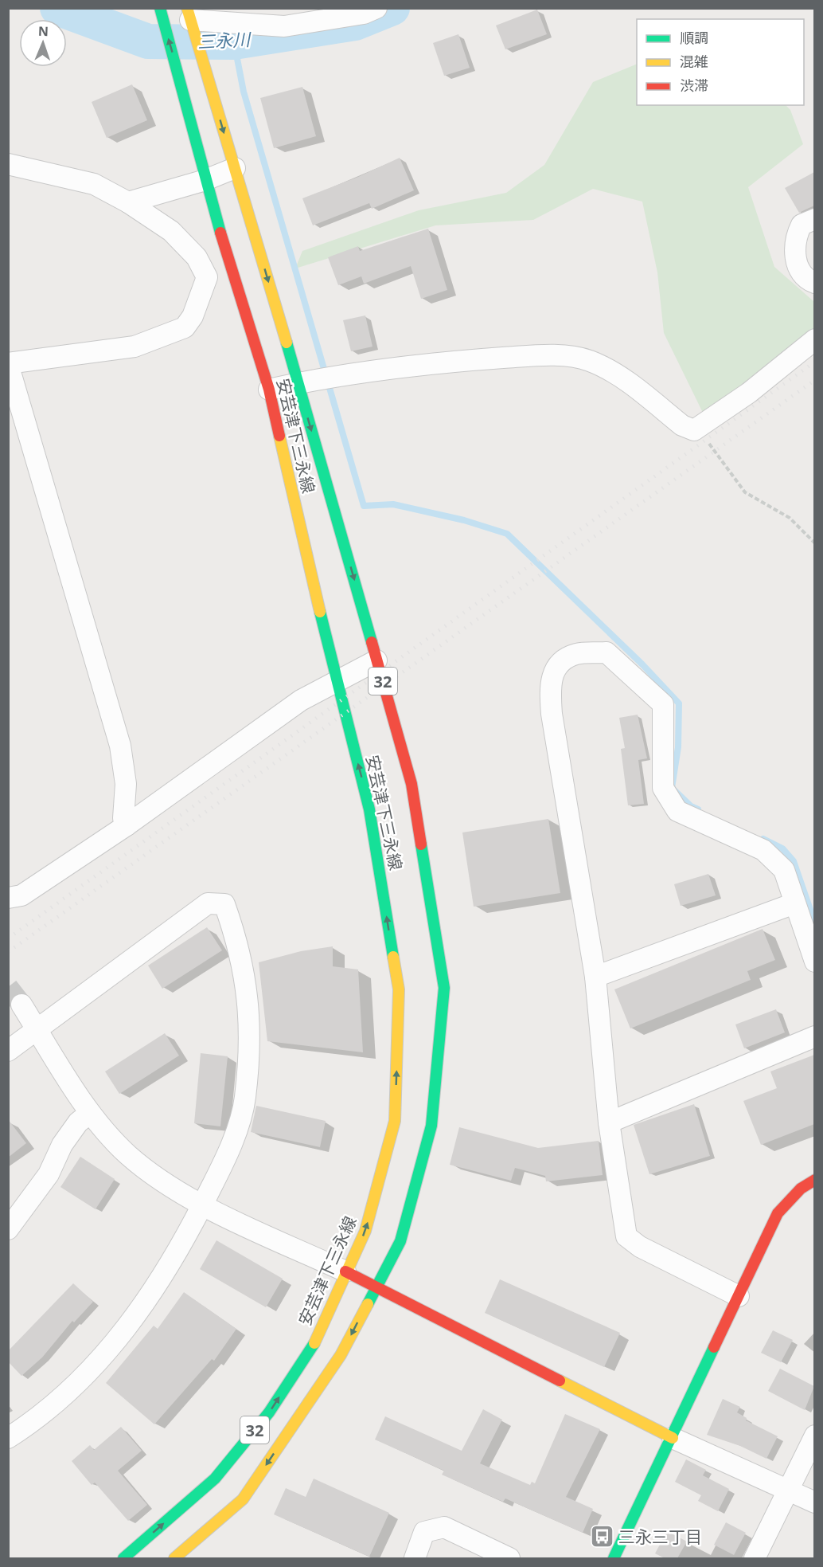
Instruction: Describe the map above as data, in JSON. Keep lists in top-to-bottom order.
{
  "streets": {
    "main road": ["安芸津下三永線", "32"]
  },
  "water": ["三永川"],
  "places": {
    "bus stop": ["三永三丁目"]
  },
  "legend": ["順調", "混雑", "渋滞"],
  "north": "top"
}
